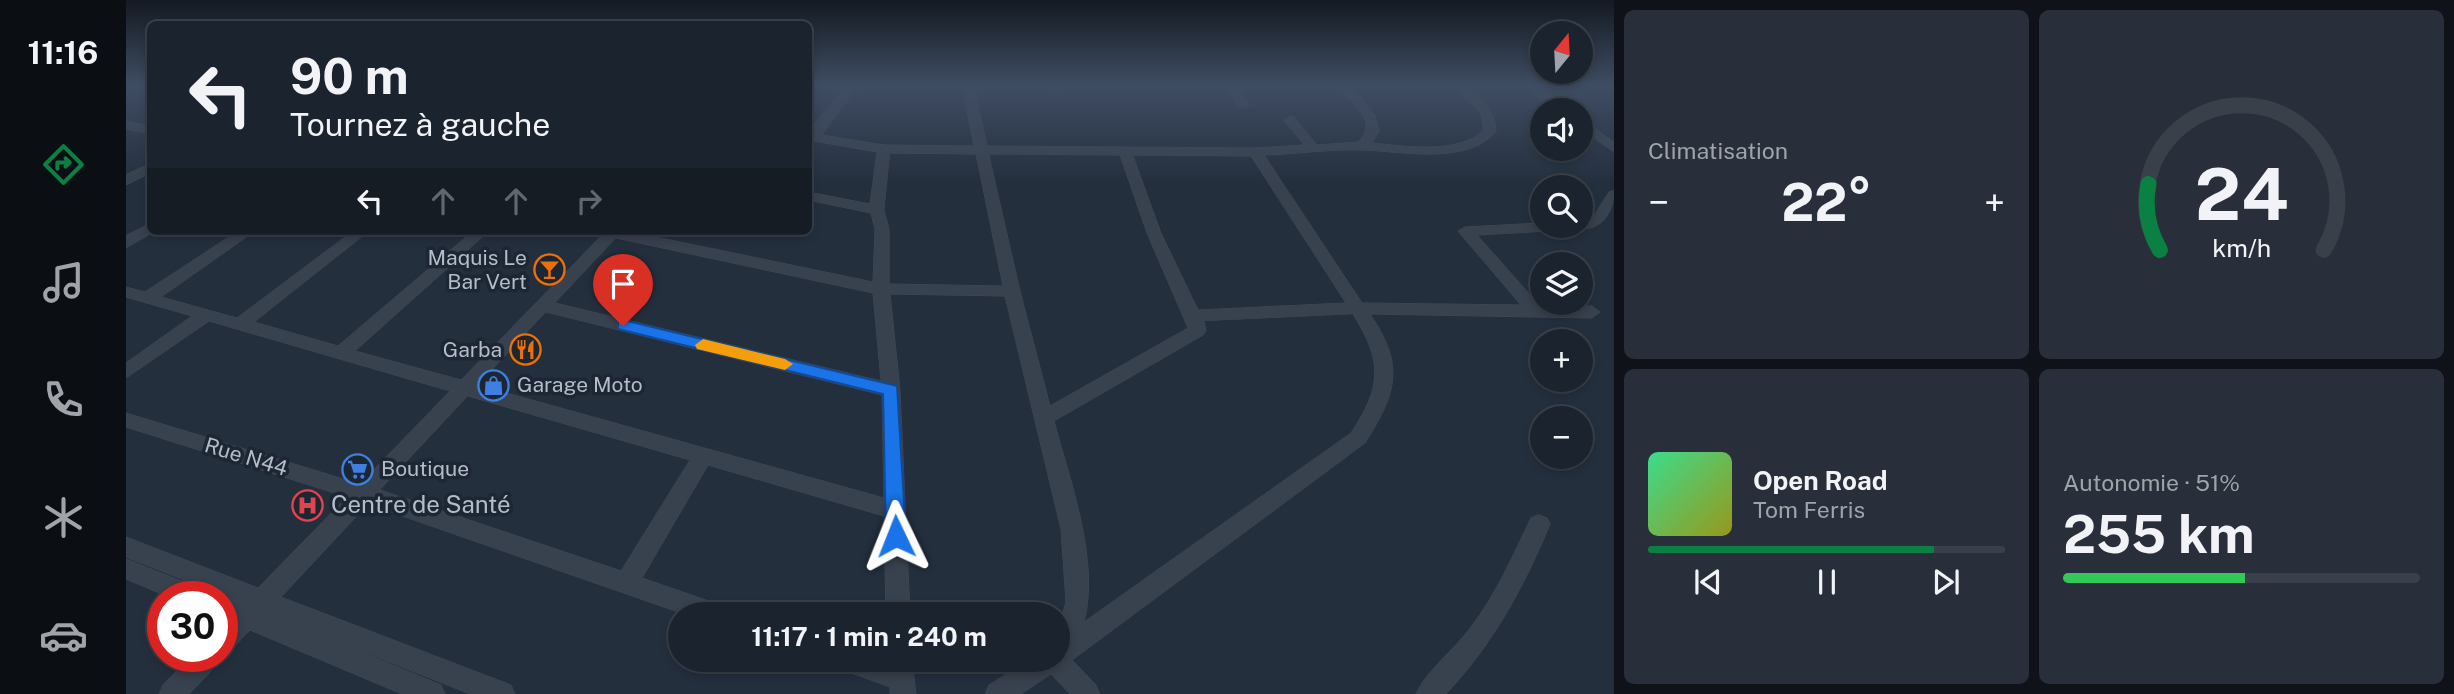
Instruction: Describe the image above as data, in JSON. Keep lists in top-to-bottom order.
{
  "streets": {
    "street": ["Rue N44"]
  },
  "places": {
    "bar": ["Maquis Le Bar Vert"],
    "restaurant": ["Garba"],
    "shop": ["Garage Moto"],
    "supermarket": ["Boutique"],
    "hospital": ["Centre de Santé"]
  },
  "north": "top",
  "page": {
    "tabs": "11:16",
    "tile": [
      "Climatisation",
      ["Autonomie · 51%", "255 km"]
    ],
    "map_buttons": ["+", "−"],
    "turn": ["90 m", "Tournez à gauche"],
    "heat": ["−", "22°", "+"],
    "song": ["Open Road", "Tom Ferris"],
    "limit": "30",
    "trip": "11:17 · 1 min · 240 m",
    "gauge": ["24", "km/h"]
  }
}
